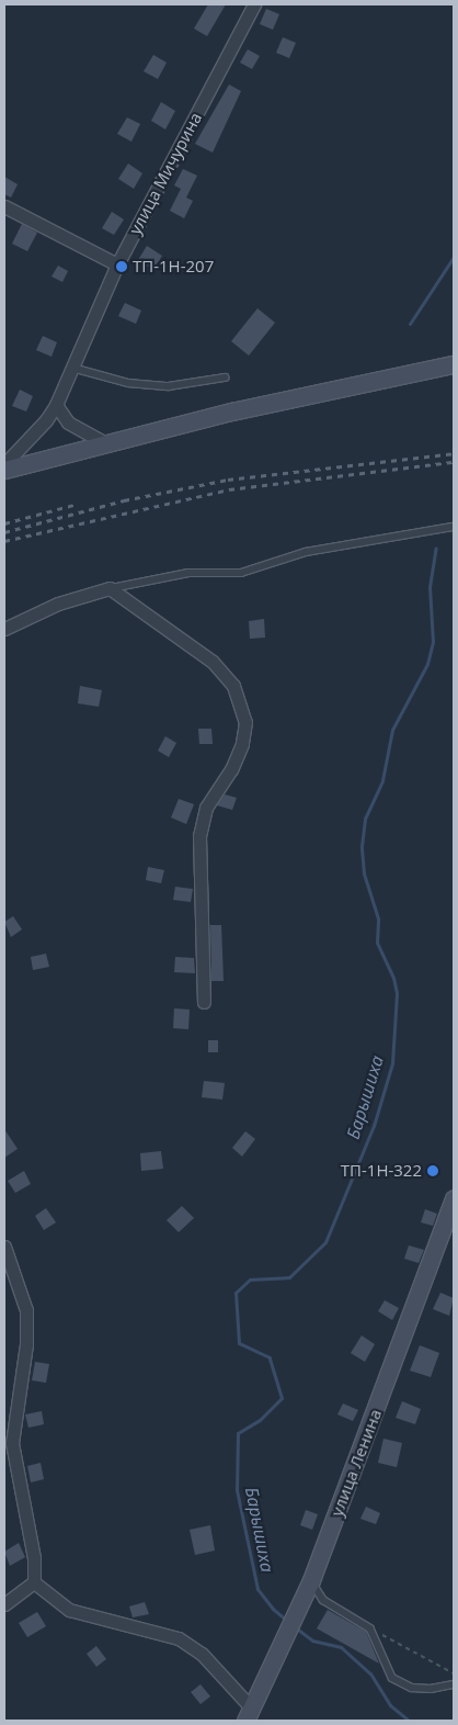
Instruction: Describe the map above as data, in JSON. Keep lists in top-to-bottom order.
{
  "streets": {
    "main road": ["улица Ленина"],
    "street": ["улица Мичурина"]
  },
  "water": ["Барышиха"],
  "places": ["ТП-1Н-207", "ТП-1Н-322"]
}
